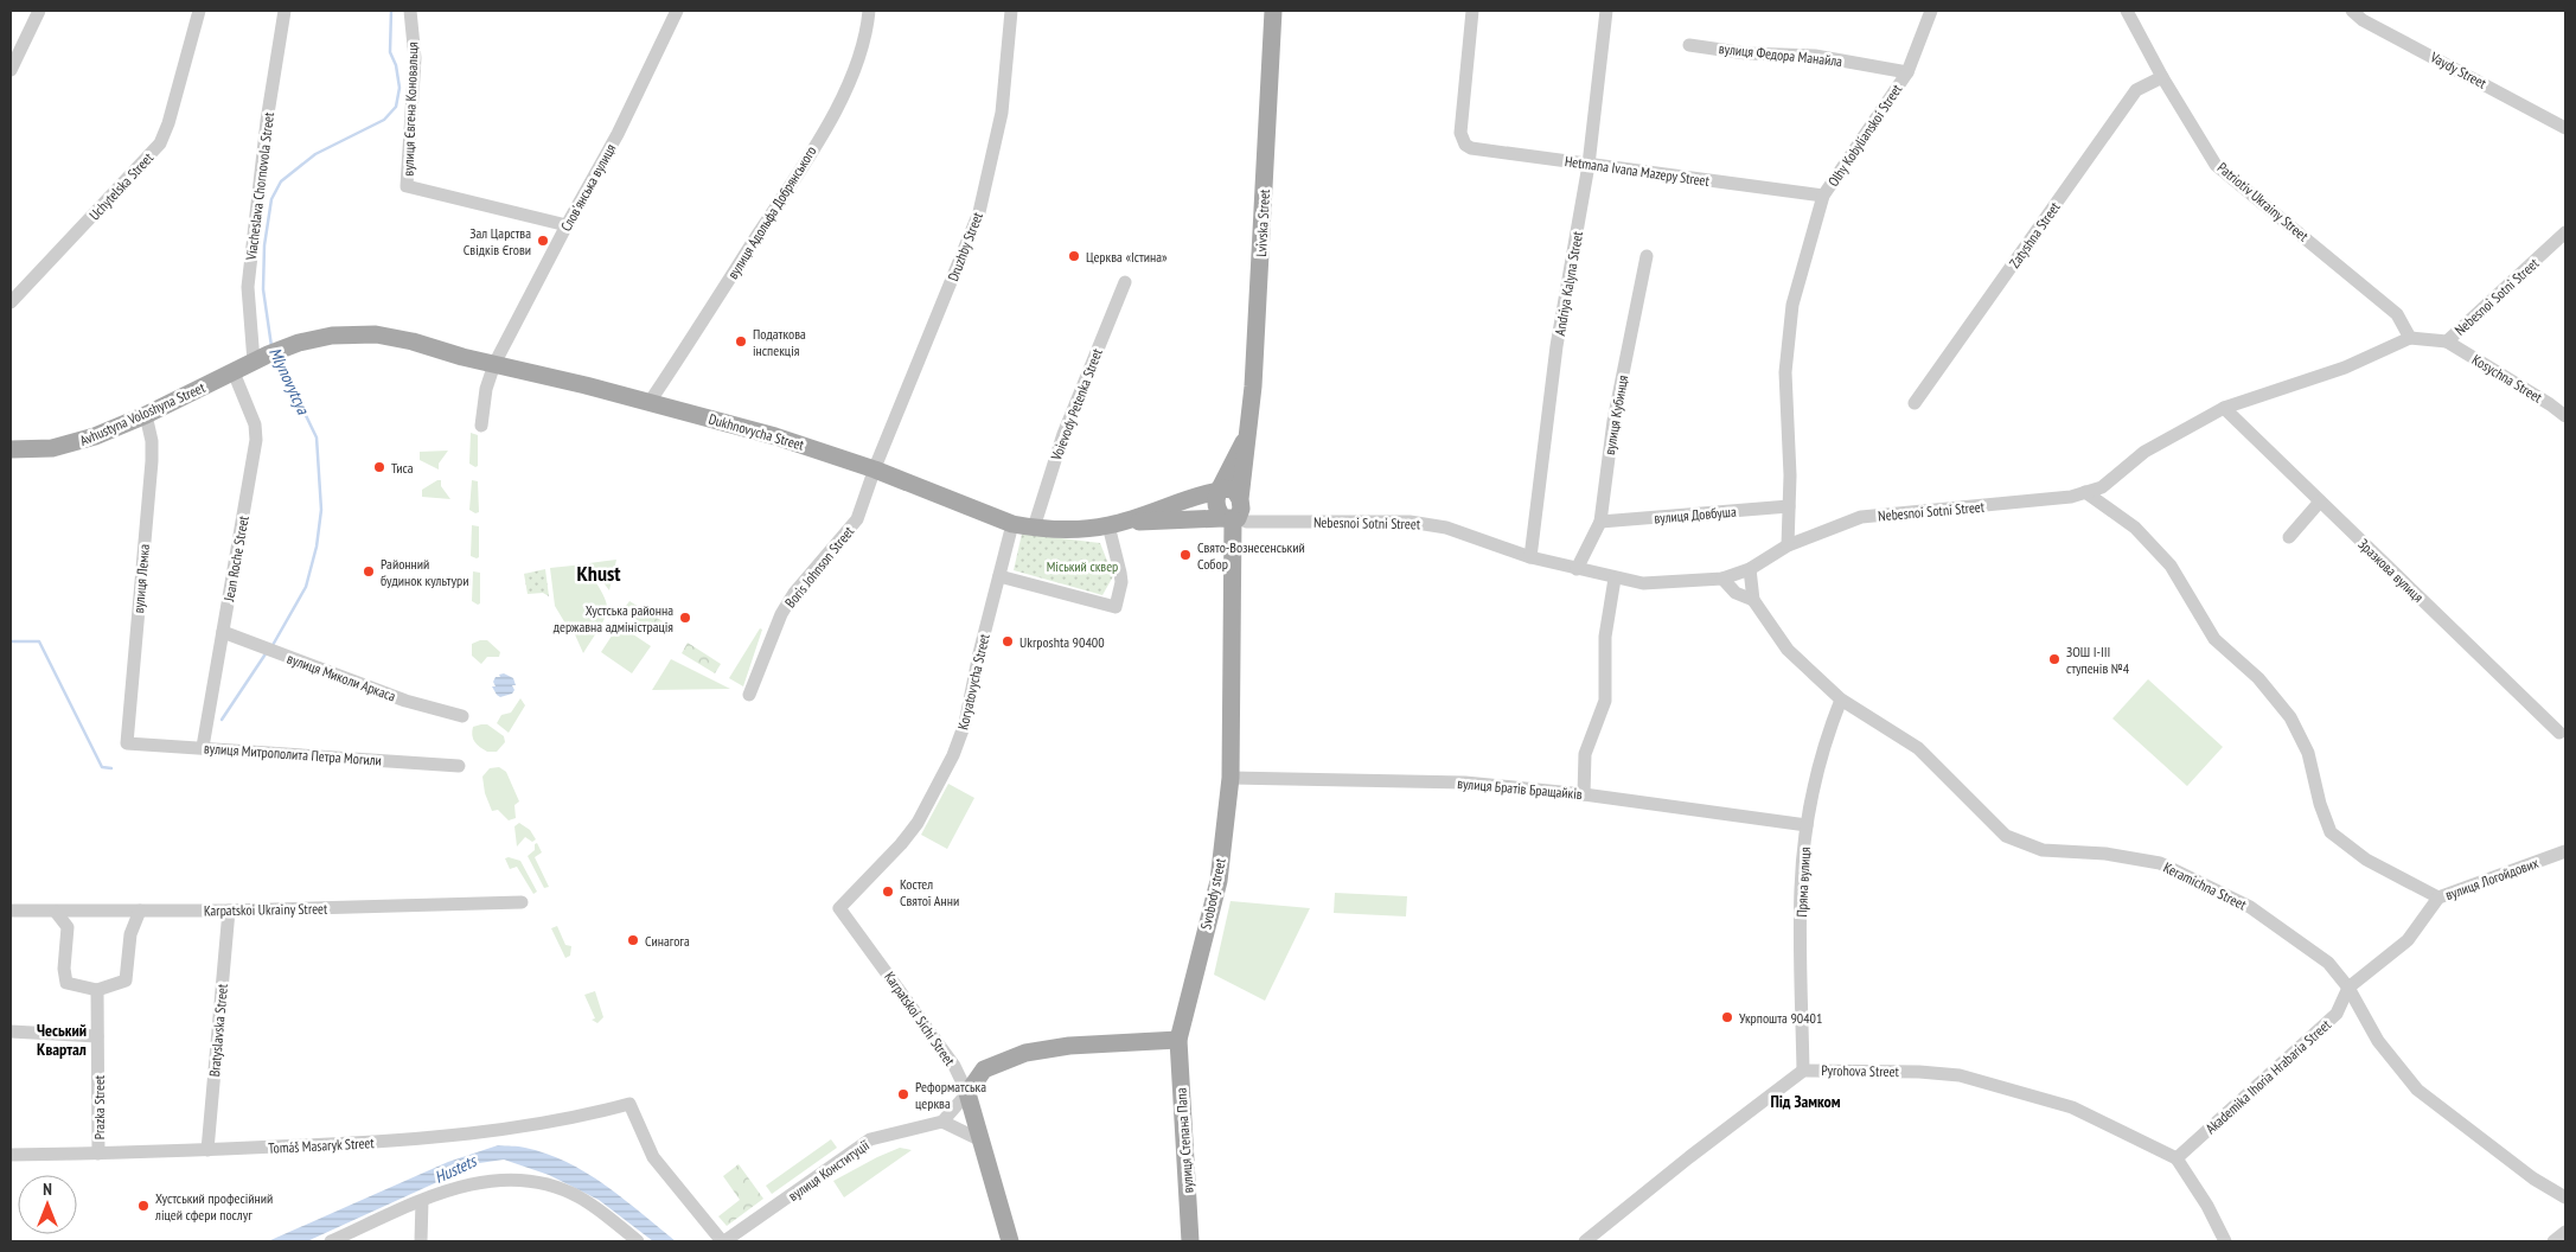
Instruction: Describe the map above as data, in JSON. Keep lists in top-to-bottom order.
{
  "streets": {
    "main road": [
      "Lvivska Street",
      "Avhustyna Voloshyna Street",
      "Dukhnovycha Street",
      "Svobody street",
      "Karpatskoi Sichi Street",
      "вулиця Степана Папа"
    ],
    "street": [
      "вулиця Федора Манайла",
      "Vaydy Street",
      "вулиця Євгена Коновальця",
      "Olhy Kobylianskoi Street",
      "Hetmana Ivana Mazepy Street",
      "Uchytelska Street",
      "Viacheslava Chornovola Street",
      "Словʼянська вулиця",
      "Patriotiv Ukrainy Street",
      "вулиця Адольфа Добрянського",
      "Zatyshna Street",
      "Druzhby Street",
      "Andriya Kalyna Street",
      "Nebesnoi Sotni Street",
      "Kosychna Street",
      "Voievody Petenka Street",
      "вулиця Кубинця",
      "вулиця Довбуша",
      "Jean Roche Street",
      "Boris Johnson Street",
      "Зразкова вулиця",
      "вулиця Лемка",
      "вулиця Миколи Аркаса",
      "Koryatovycha Street",
      "вулиця Митрополита Петра Могили",
      "вулиця Братів Бращайків",
      "вулиця Логойдових",
      "Пряма вулиця",
      "Keramichna Street",
      "Karpatskoi Ukrainy Street",
      "Bratyslavska Street",
      "Pyrohova Street",
      "Akademika Ihoria Hrabaria Street",
      "Prazka Street",
      "Tomáš Masaryk Street",
      "вулиця Конституції"
    ]
  },
  "crossings": [
    ["вулиця Федора Манайла", "Olhy Kobylianskoi Street"],
    ["вулиця Євгена Коновальця", "Словʼянська вулиця"],
    ["Olhy Kobylianskoi Street", "Hetmana Ivana Mazepy Street"],
    ["Olhy Kobylianskoi Street", "Nebesnoi Sotni Street"],
    ["Olhy Kobylianskoi Street", "вулиця Довбуша"],
    ["Hetmana Ivana Mazepy Street", "Andriya Kalyna Street"],
    ["Viacheslava Chornovola Street", "Avhustyna Voloshyna Street"],
    ["Словʼянська вулиця", "Dukhnovycha Street"],
    ["Patriotiv Ukrainy Street", "Zatyshna Street"],
    ["Patriotiv Ukrainy Street", "Nebesnoi Sotni Street"],
    ["вулиця Адольфа Добрянського", "Dukhnovycha Street"],
    ["Lvivska Street", "Nebesnoi Sotni Street"],
    ["Lvivska Street", "Svobody street"],
    ["Druzhby Street", "Dukhnovycha Street"],
    ["Druzhby Street", "Boris Johnson Street"],
    ["Andriya Kalyna Street", "Nebesnoi Sotni Street"],
    ["Nebesnoi Sotni Street", "Kosychna Street"],
    ["Nebesnoi Sotni Street", "вулиця Кубинця"],
    ["Nebesnoi Sotni Street", "Зразкова вулиця"],
    ["Nebesnoi Sotni Street", "Keramichna Street"],
    ["Nebesnoi Sotni Street", "Svobody street"],
    ["Voievody Petenka Street", "Dukhnovycha Street"],
    ["Avhustyna Voloshyna Street", "Jean Roche Street"],
    ["Avhustyna Voloshyna Street", "вулиця Лемка"],
    ["вулиця Кубинця", "вулиця Довбуша"],
    ["Dukhnovycha Street", "Boris Johnson Street"],
    ["Dukhnovycha Street", "Koryatovycha Street"],
    ["Jean Roche Street", "вулиця Миколи Аркаса"],
    ["Jean Roche Street", "вулиця Митрополита Петра Могили"],
    ["вулиця Лемка", "вулиця Митрополита Петра Могили"],
    ["Koryatovycha Street", "Karpatskoi Sichi Street"],
    ["вулиця Братів Бращайків", "Пряма вулиця"],
    ["вулиця Братів Бращайків", "Svobody street"],
    ["вулиця Логойдових", "Keramichna Street"],
    ["вулиця Логойдових", "Akademika Ihoria Hrabaria Street"],
    ["Пряма вулиця", "Keramichna Street"],
    ["Пряма вулиця", "Pyrohova Street"],
    ["Keramichna Street", "Akademika Ihoria Hrabaria Street"],
    ["Svobody street", "вулиця Степана Папа"],
    ["Karpatskoi Ukrainy Street", "Bratyslavska Street"],
    ["Bratyslavska Street", "Tomáš Masaryk Street"],
    ["Pyrohova Street", "Akademika Ihoria Hrabaria Street"],
    ["Prazka Street", "Tomáš Masaryk Street"],
    ["Tomáš Masaryk Street", "вулиця Конституції"]
  ],
  "districts": ["Khust", "Чеський Квартал", "Під Замком"],
  "water": ["Mlynovytcya", "Hustets"],
  "parks": ["Міський сквер"],
  "places": [
    "Зал Царства Свідків Єгови",
    "Церква «Істина»",
    "Податкова інспекція",
    "Тиса",
    "Свято-Вознесенський Собор",
    "Районний будинок культури",
    "Хустська районна державна адміністрація",
    "Ukrposhta 90400",
    "ЗОШ І-ІІІ ступенів №4",
    "Костел Святої Анни",
    "Синагога",
    "Укрпошта 90401",
    "Реформатська церква",
    "Хустський професійний ліцей сфери послуг"
  ],
  "north": "top"
}
